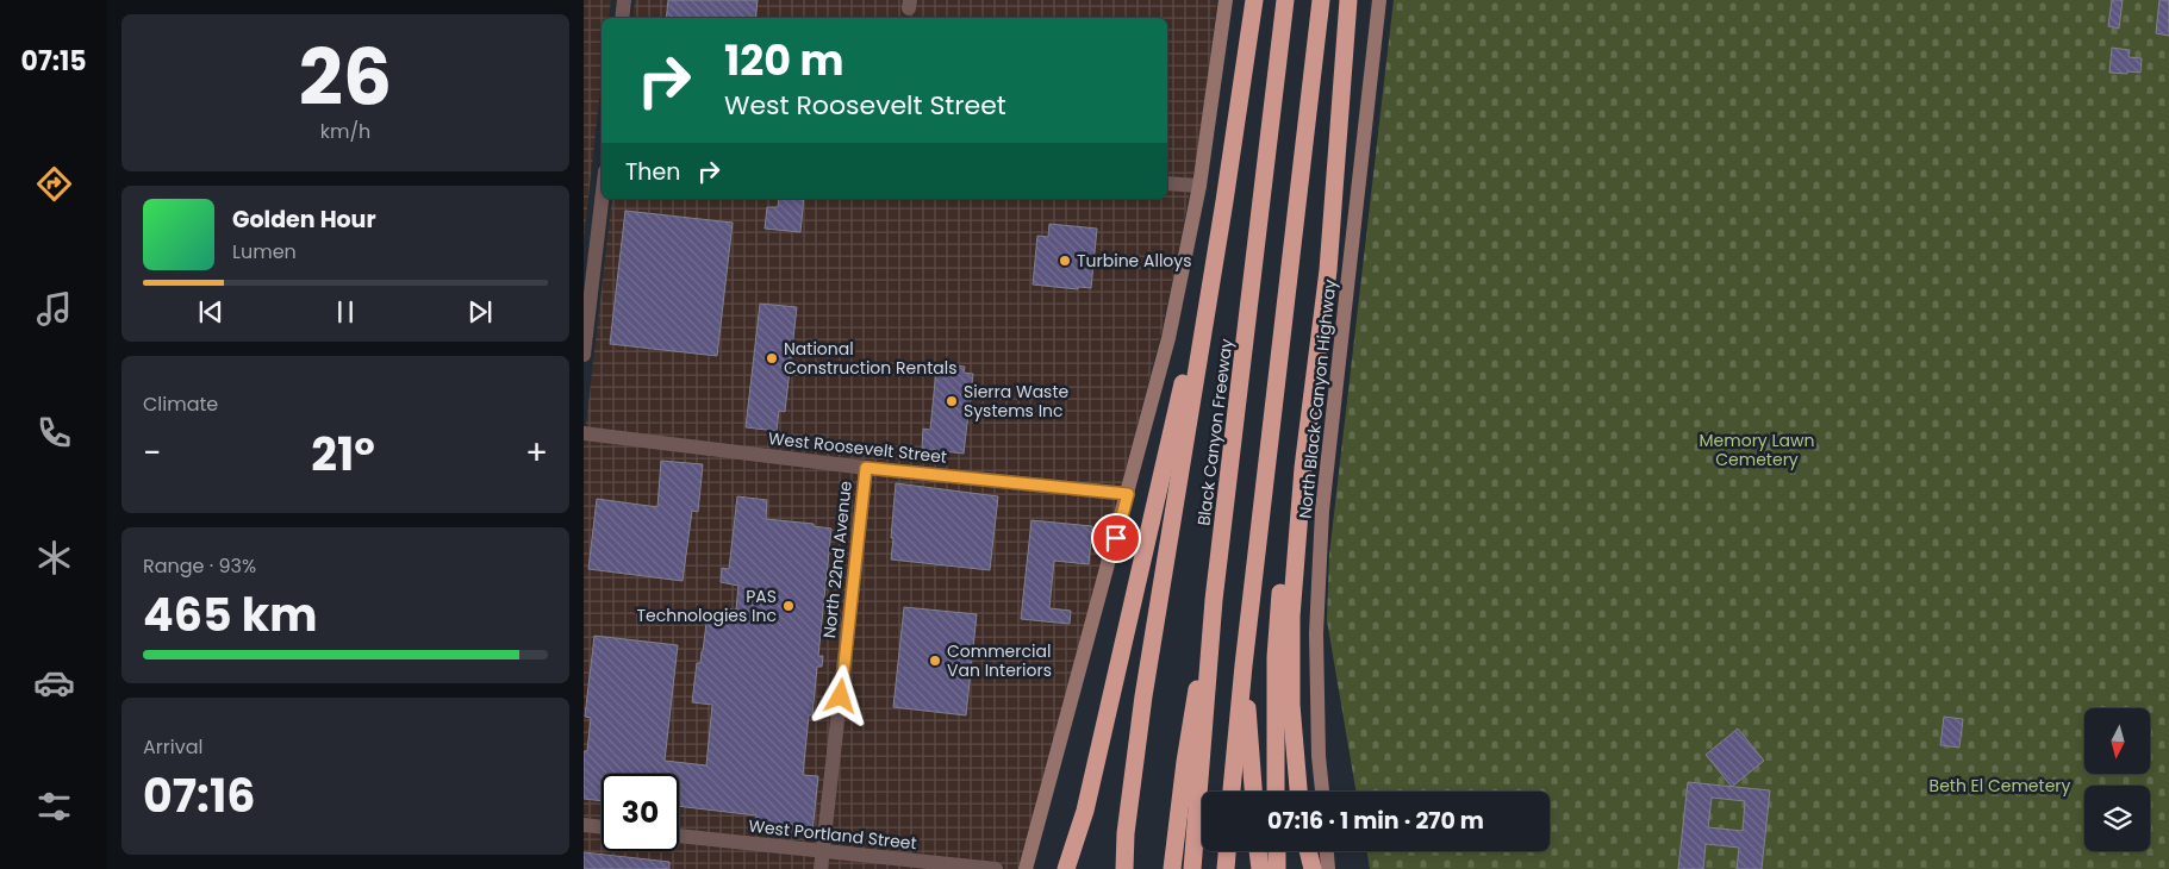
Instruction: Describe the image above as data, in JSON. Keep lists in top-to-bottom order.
{
  "streets": {
    "highway": ["Black Canyon Freeway"],
    "main road": ["North Black Canyon Highway"],
    "street": ["West Roosevelt Street", "North 22nd Avenue", "West Portland Street"]
  },
  "crossings": [
    ["West Roosevelt Street", "North 22nd Avenue"],
    ["North 22nd Avenue", "West Portland Street"]
  ],
  "parks": ["Memory Lawn Cemetery", "Beth El Cemetery"],
  "places": [
    "Turbine Alloys",
    "National Construction Rentals",
    "Sierra Waste Systems Inc",
    "PAS Technologies Inc",
    "Commercial Van Interiors"
  ],
  "north": "bottom",
  "page": {
    "tabs": "07:15",
    "tile": [
      ["26", "km/h"],
      "Climate",
      ["Range · 93%", "465 km"],
      ["Arrival", "07:16"]
    ],
    "turn": ["120 m", "West Roosevelt Street"],
    "then": "Then",
    "song": ["Golden Hour", "Lumen"],
    "heat": ["−", "21°", "+"],
    "limit": "30",
    "trip": "07:16 · 1 min · 270 m"
  }
}
